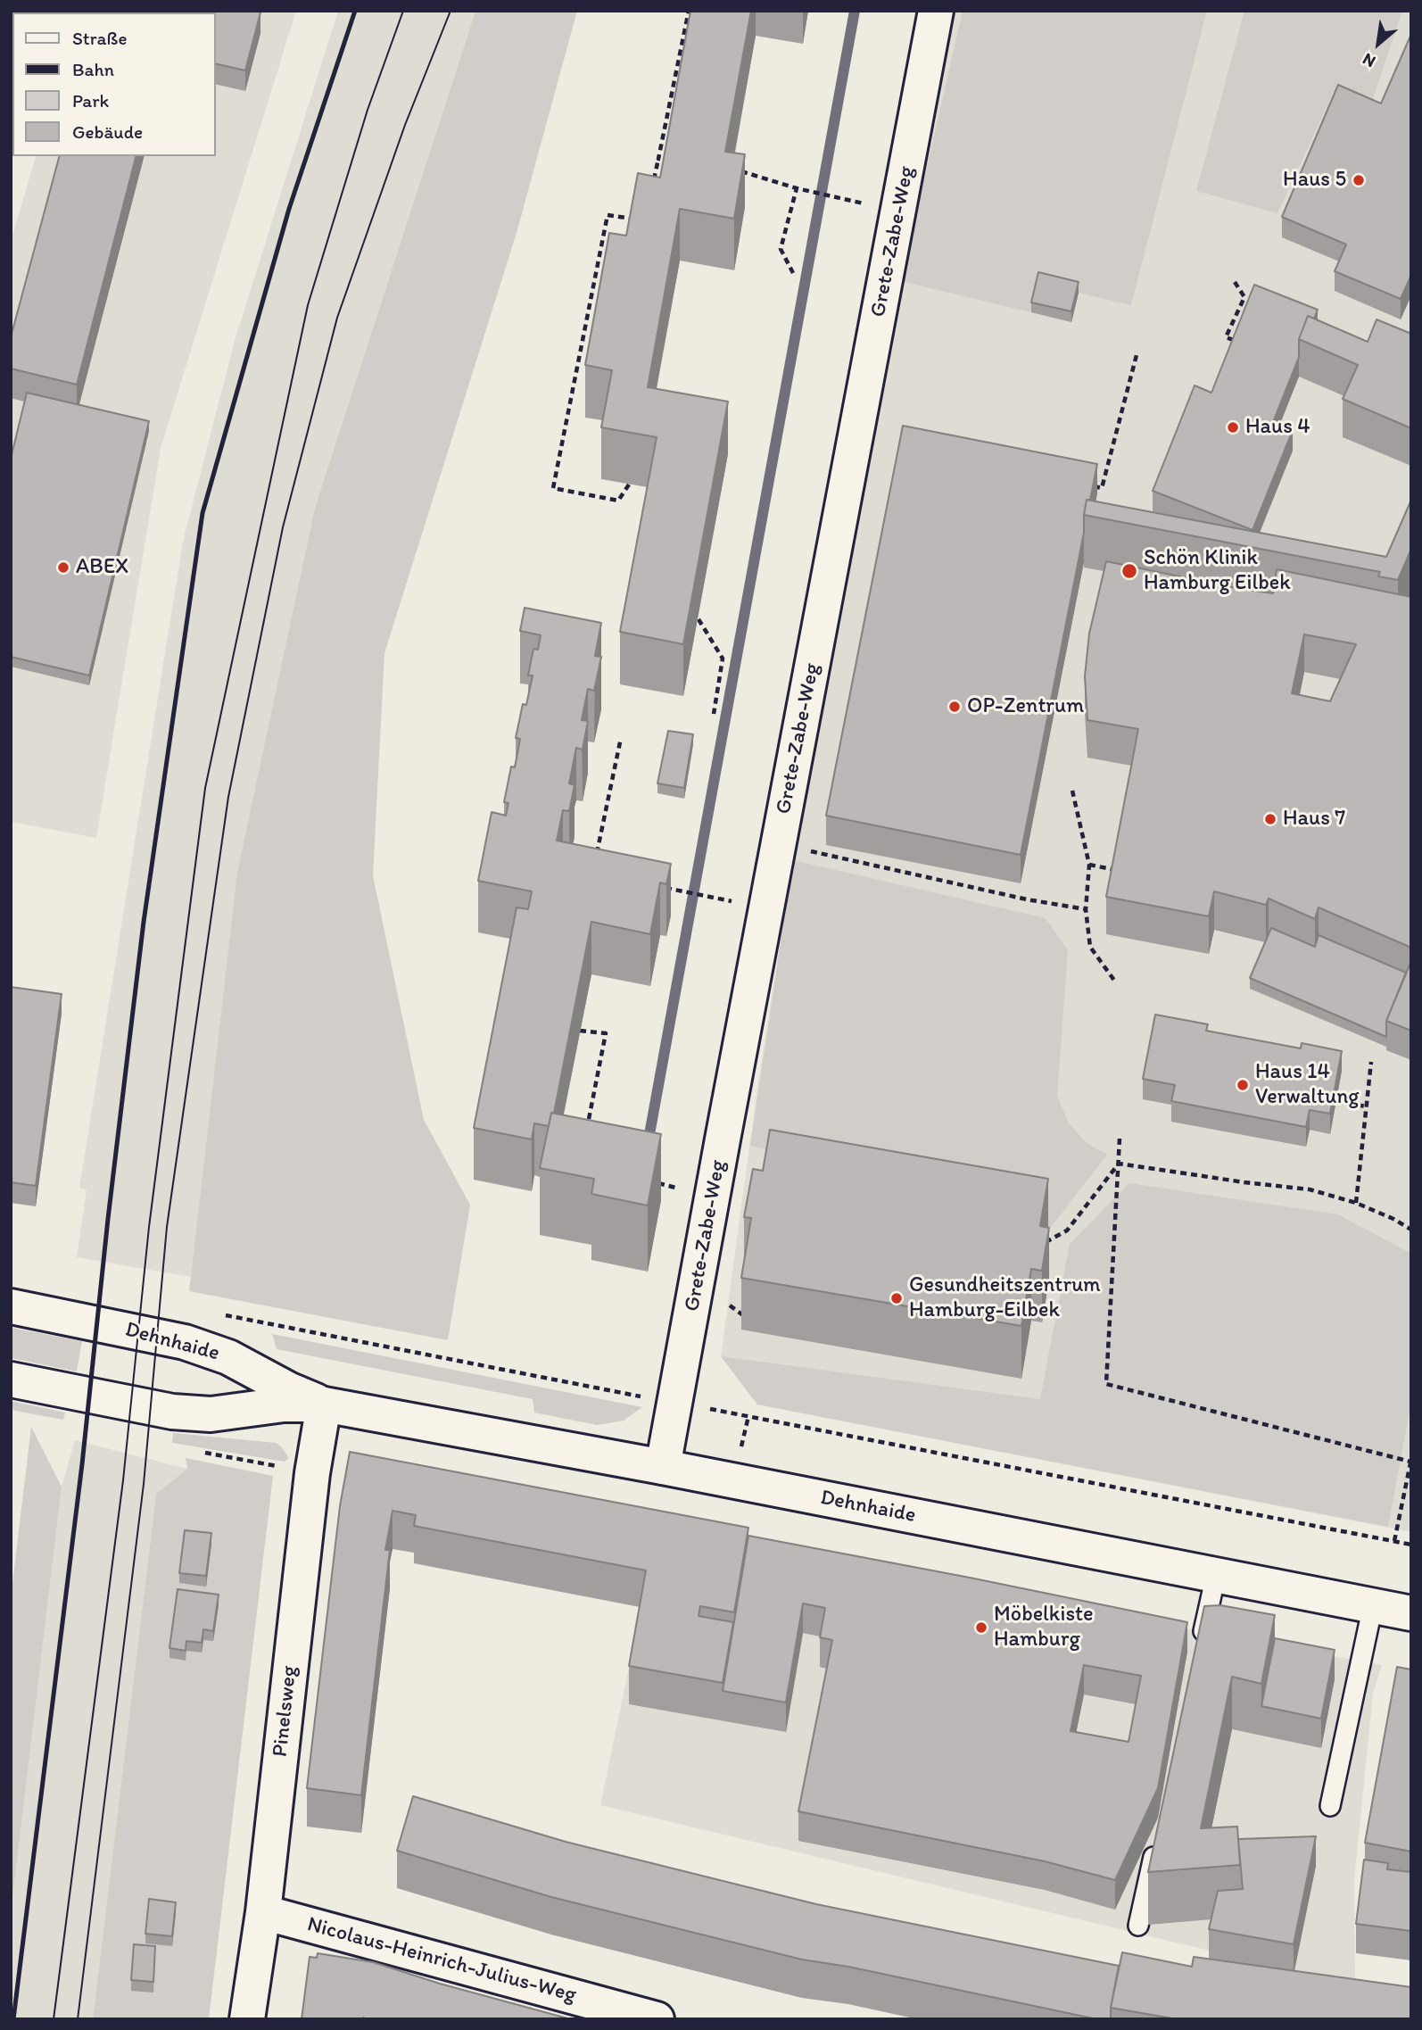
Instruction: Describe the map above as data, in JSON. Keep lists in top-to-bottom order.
{
  "streets": {
    "street": [
      "Grete-Zabe-Weg",
      "Dehnhaide",
      "Pinelsweg",
      "Nicolaus-Heinrich-Julius-Weg"
    ]
  },
  "crossings": [
    ["Grete-Zabe-Weg", "Dehnhaide"],
    ["Dehnhaide", "Pinelsweg"],
    ["Pinelsweg", "Nicolaus-Heinrich-Julius-Weg"]
  ],
  "places": [
    "Haus 5",
    "Haus 4",
    "ABEX",
    "Schön Klinik Hamburg Eilbek",
    "OP-Zentrum",
    "Haus 7",
    "Haus 14 Verwaltung",
    "Gesundheitszentrum Hamburg-Eilbek",
    "Möbelkiste Hamburg"
  ],
  "legend": [
    "Straße",
    "Bahn",
    "Park",
    "Gebäude"
  ],
  "north": "bottom left"
}
